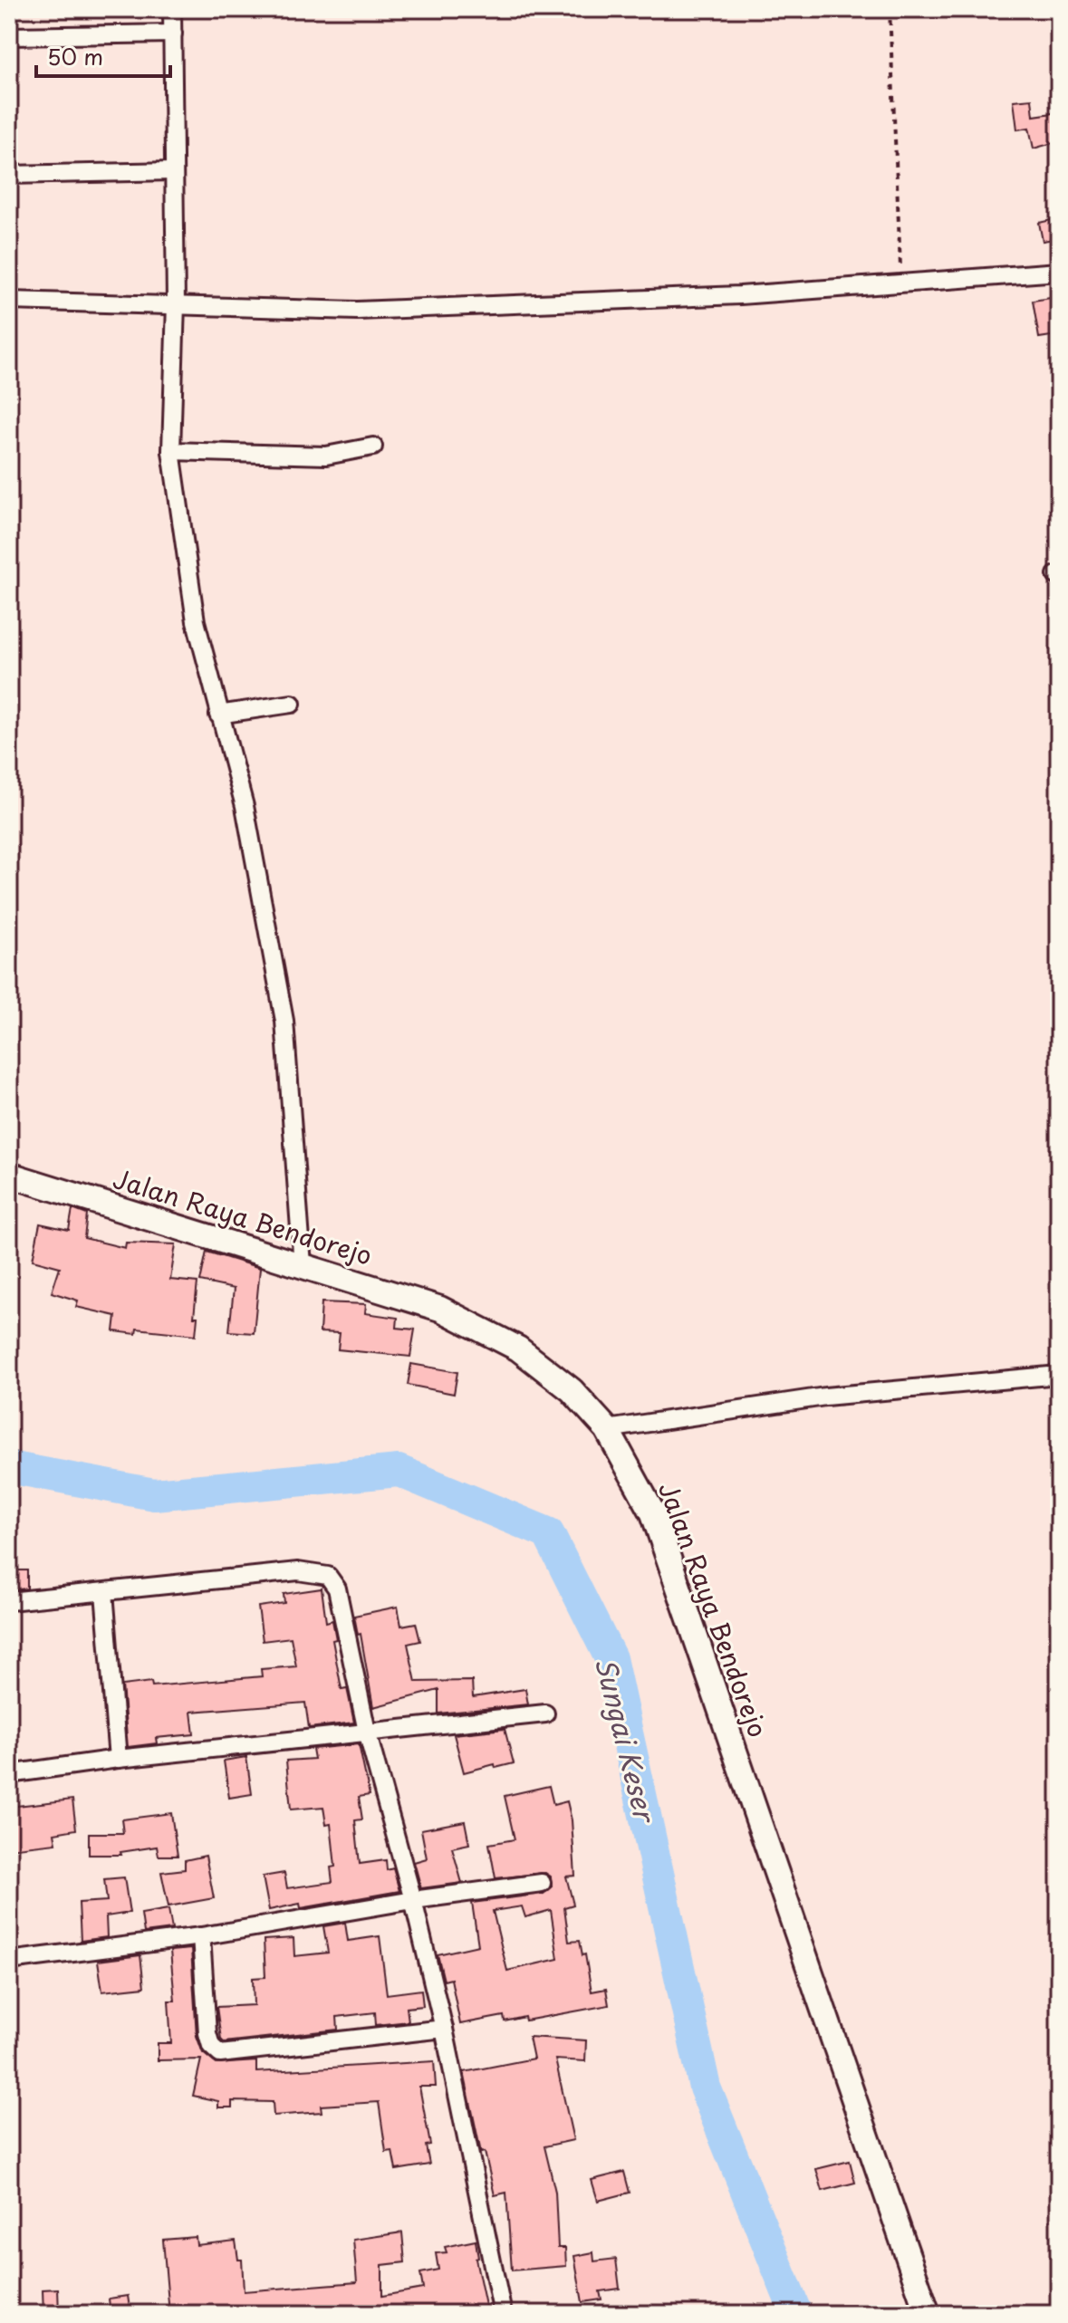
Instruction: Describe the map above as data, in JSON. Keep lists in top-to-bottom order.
{
  "streets": {
    "main road": ["Jalan Raya Bendorejo"]
  },
  "water": ["Sungai Keser"],
  "scale_bar": "50 m"
}
